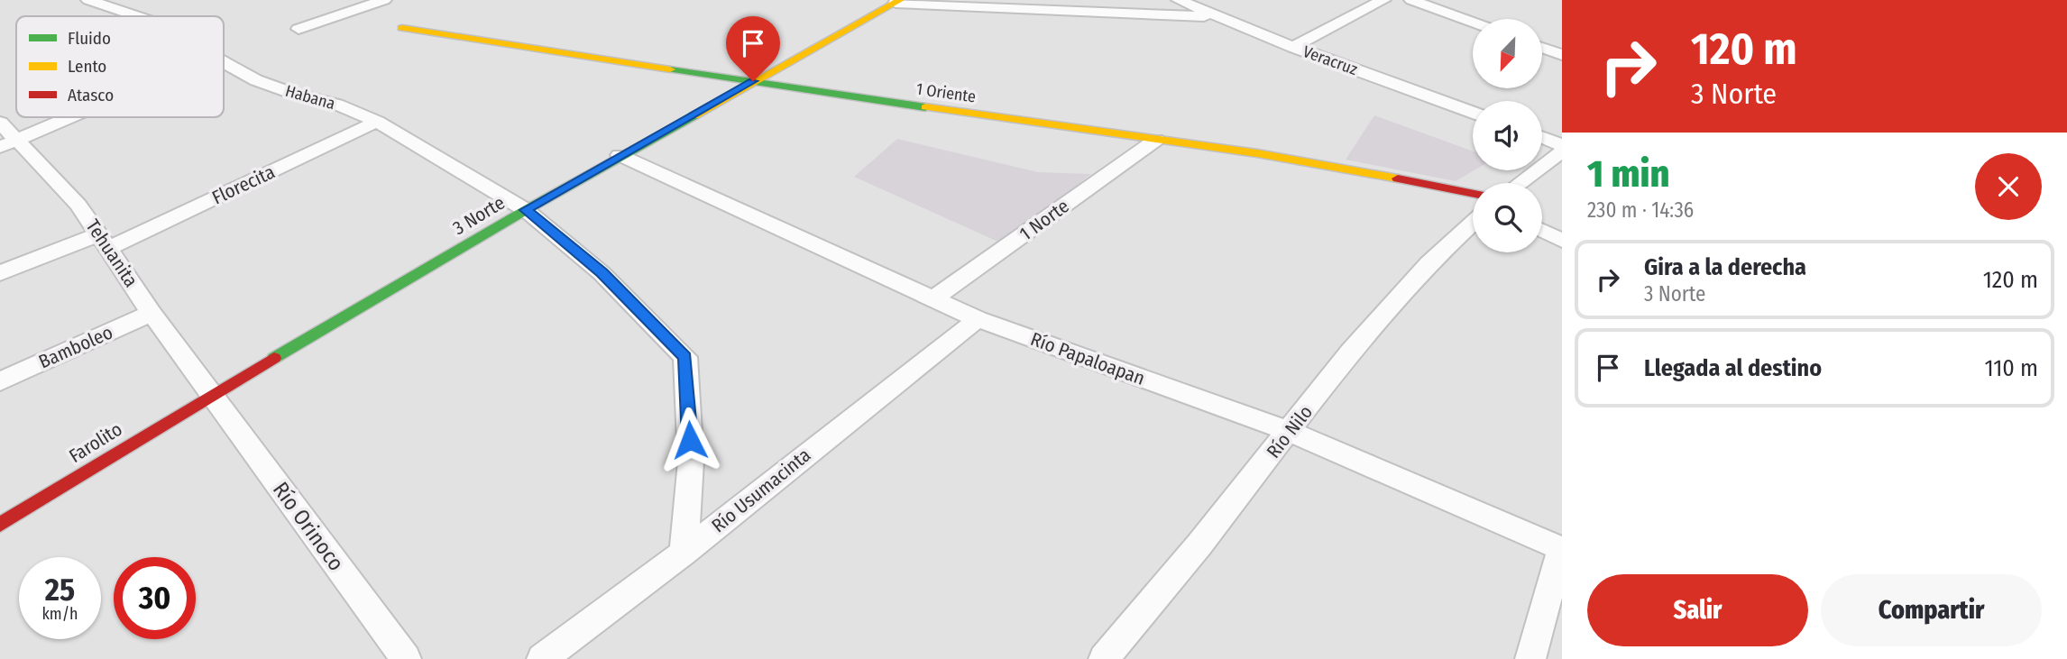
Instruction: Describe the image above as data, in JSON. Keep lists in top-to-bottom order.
{
  "streets": {
    "street": [
      "Veracruz",
      "1 Oriente",
      "Habana",
      "Florecita",
      "3 Norte",
      "1 Norte",
      "Tehuanita",
      "Bamboleo",
      "Río Papaloapan",
      "Río Nilo",
      "Farolito",
      "Río Usumacinta",
      "Río Orinoco"
    ]
  },
  "crossings": [
    ["1 Oriente", "3 Norte"],
    ["1 Oriente", "1 Norte"],
    ["Habana", "Florecita"],
    ["Habana", "3 Norte"],
    ["Habana", "Río Usumacinta"],
    ["Florecita", "Tehuanita"],
    ["3 Norte", "Tehuanita"],
    ["3 Norte", "Río Papaloapan"],
    ["3 Norte", "Farolito"],
    ["3 Norte", "Río Orinoco"],
    ["1 Norte", "Río Papaloapan"],
    ["Tehuanita", "Bamboleo"],
    ["Tehuanita", "Farolito"],
    ["Tehuanita", "Río Orinoco"],
    ["Río Papaloapan", "Río Nilo"],
    ["Río Papaloapan", "Río Usumacinta"],
    ["Farolito", "Río Orinoco"]
  ],
  "legend": ["Fluido", "Lento", "Atasco"],
  "north": "bottom left",
  "page": {
    "turn": ["120 m", "3 Norte"],
    "heading": ["1 min", "230 m · 14:36"],
    "list": [
      {
        "name": "Gira a la derecha",
        "note": "3 Norte",
        "value": "120 m"
      },
      {
        "name": "Llegada al destino",
        "value": "110 m"
      }
    ],
    "speed": "25 km/h",
    "limit": "30",
    "buttons": ["Salir", "Compartir"]
  }
}
